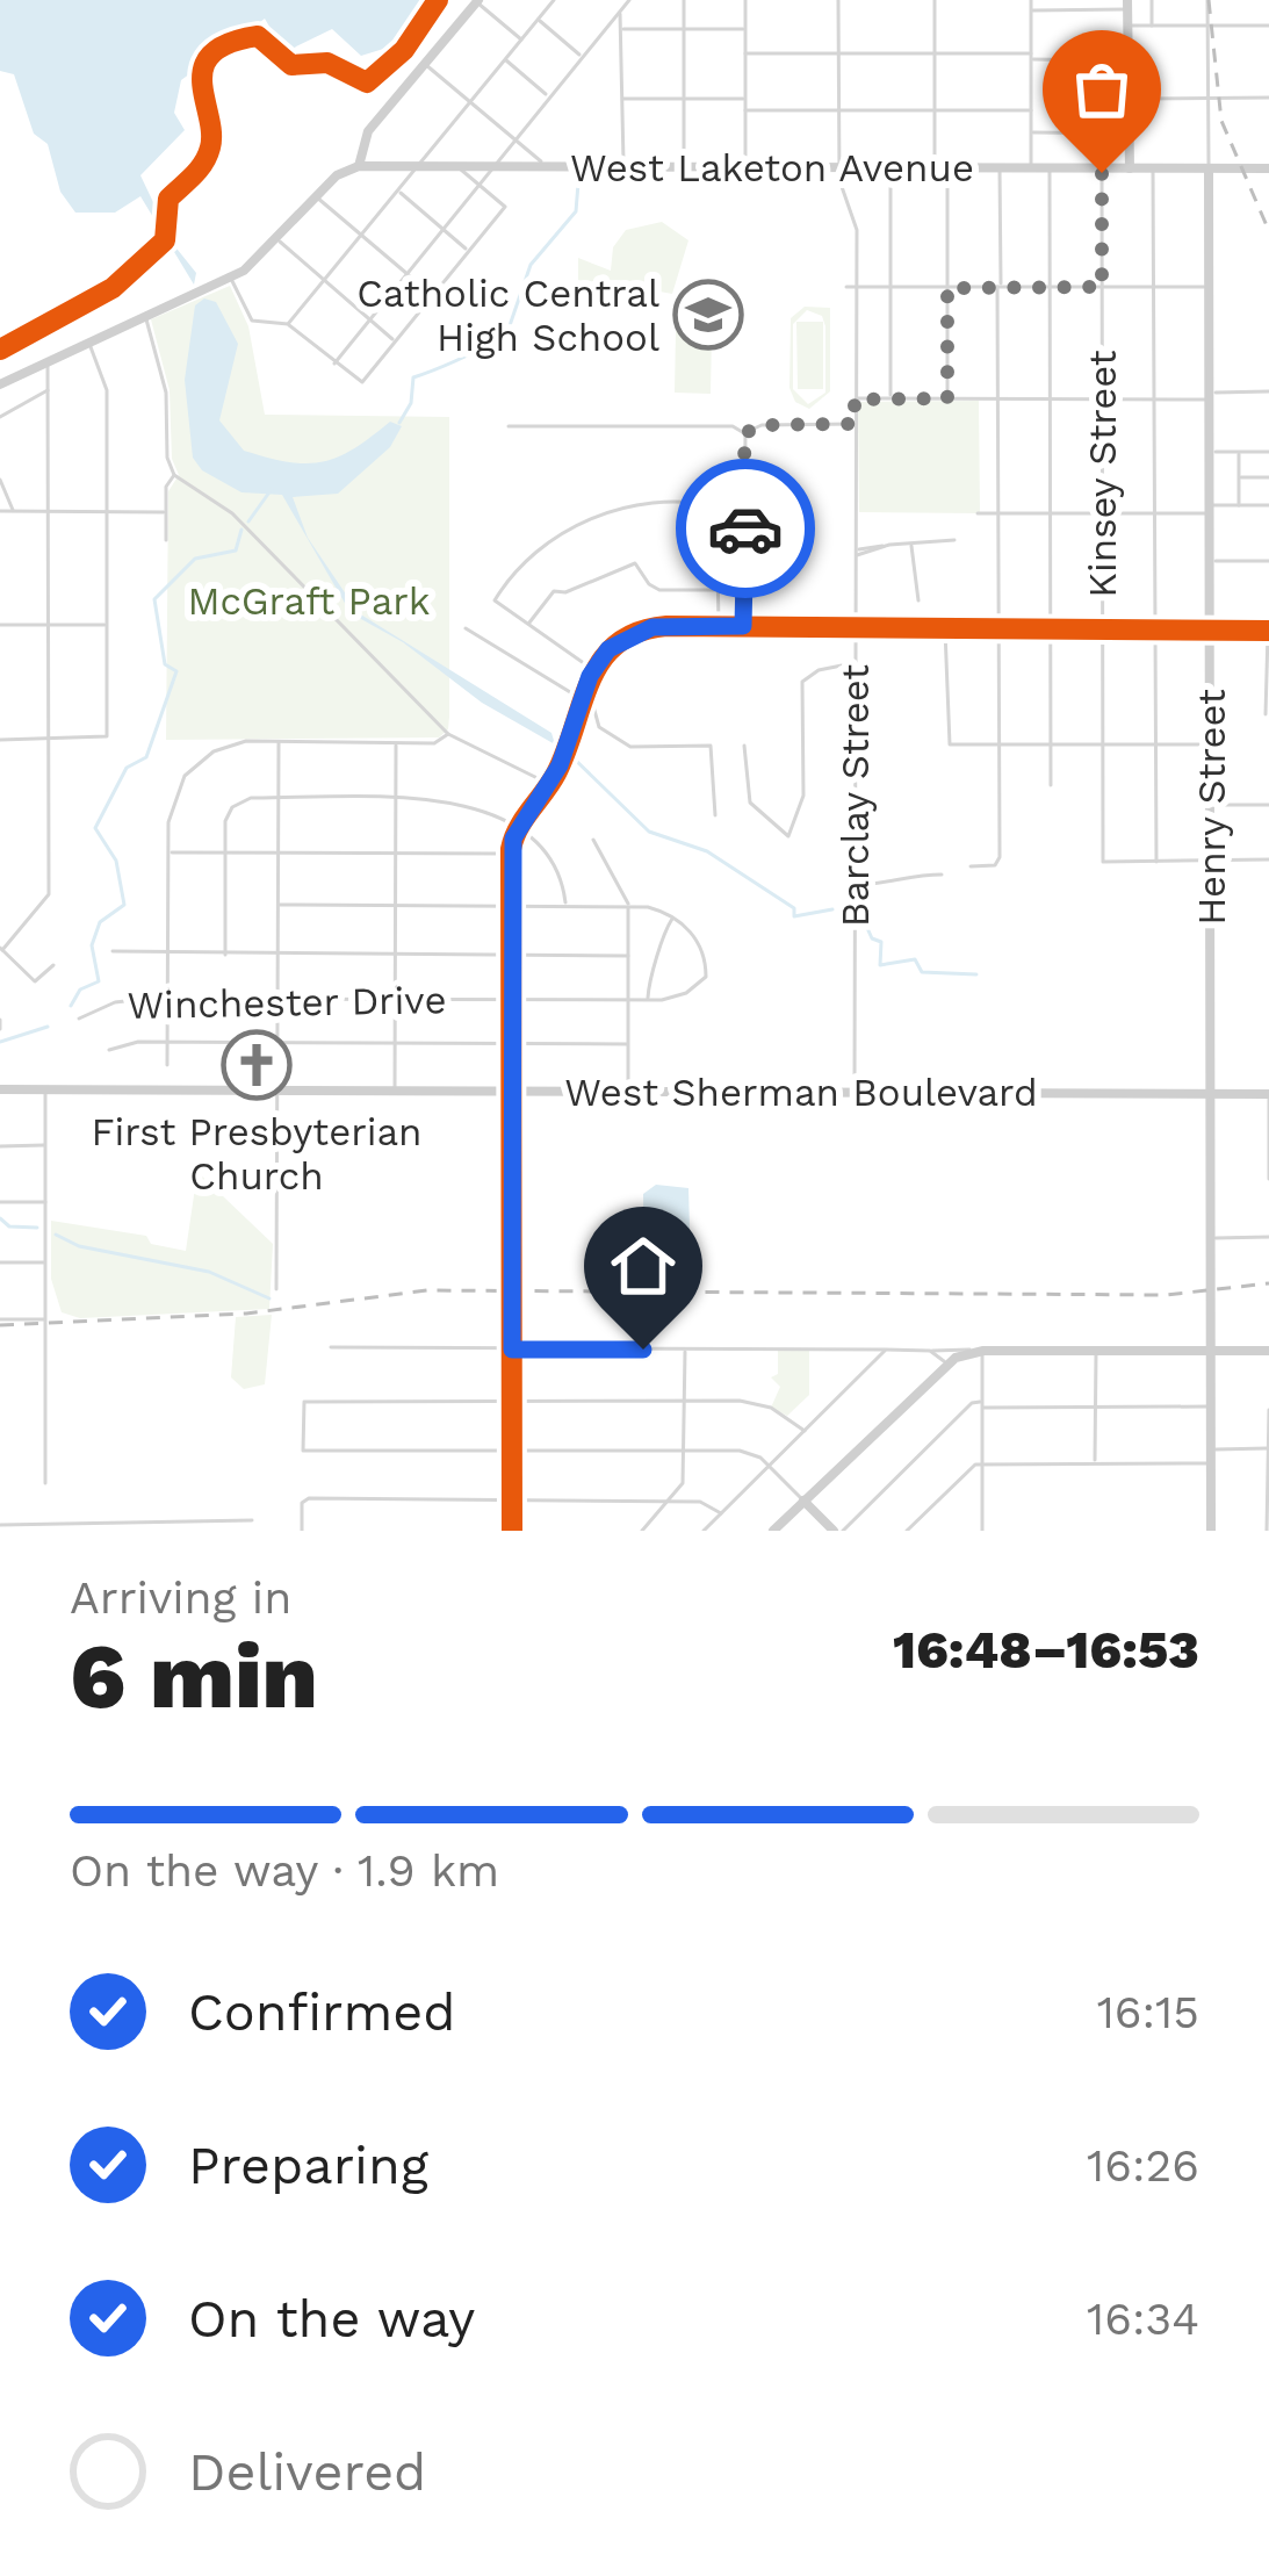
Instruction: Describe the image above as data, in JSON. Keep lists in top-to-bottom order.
{
  "streets": {
    "main road": ["West Laketon Avenue", "Henry Street", "West Sherman Boulevard"],
    "street": ["Kinsey Street", "Barclay Street", "Winchester Drive"]
  },
  "crossings": [
    ["West Laketon Avenue", "Kinsey Street"],
    ["West Laketon Avenue", "Barclay Street"],
    ["West Laketon Avenue", "Henry Street"],
    ["Barclay Street", "West Sherman Boulevard"],
    ["Henry Street", "West Sherman Boulevard"]
  ],
  "parks": ["McGraft Park"],
  "places": {
    "school or university": ["Catholic Central High School"],
    "church": ["First Presbyterian Church"]
  },
  "page": {
    "heading": ["6 min", "Arriving in", "16:48–16:53"],
    "bar": "On the way · 1.9 km",
    "list": [
      ["Confirmed", "16:15"],
      ["Preparing", "16:26"],
      ["On the way", "16:34"],
      "Delivered"
    ]
  }
}
